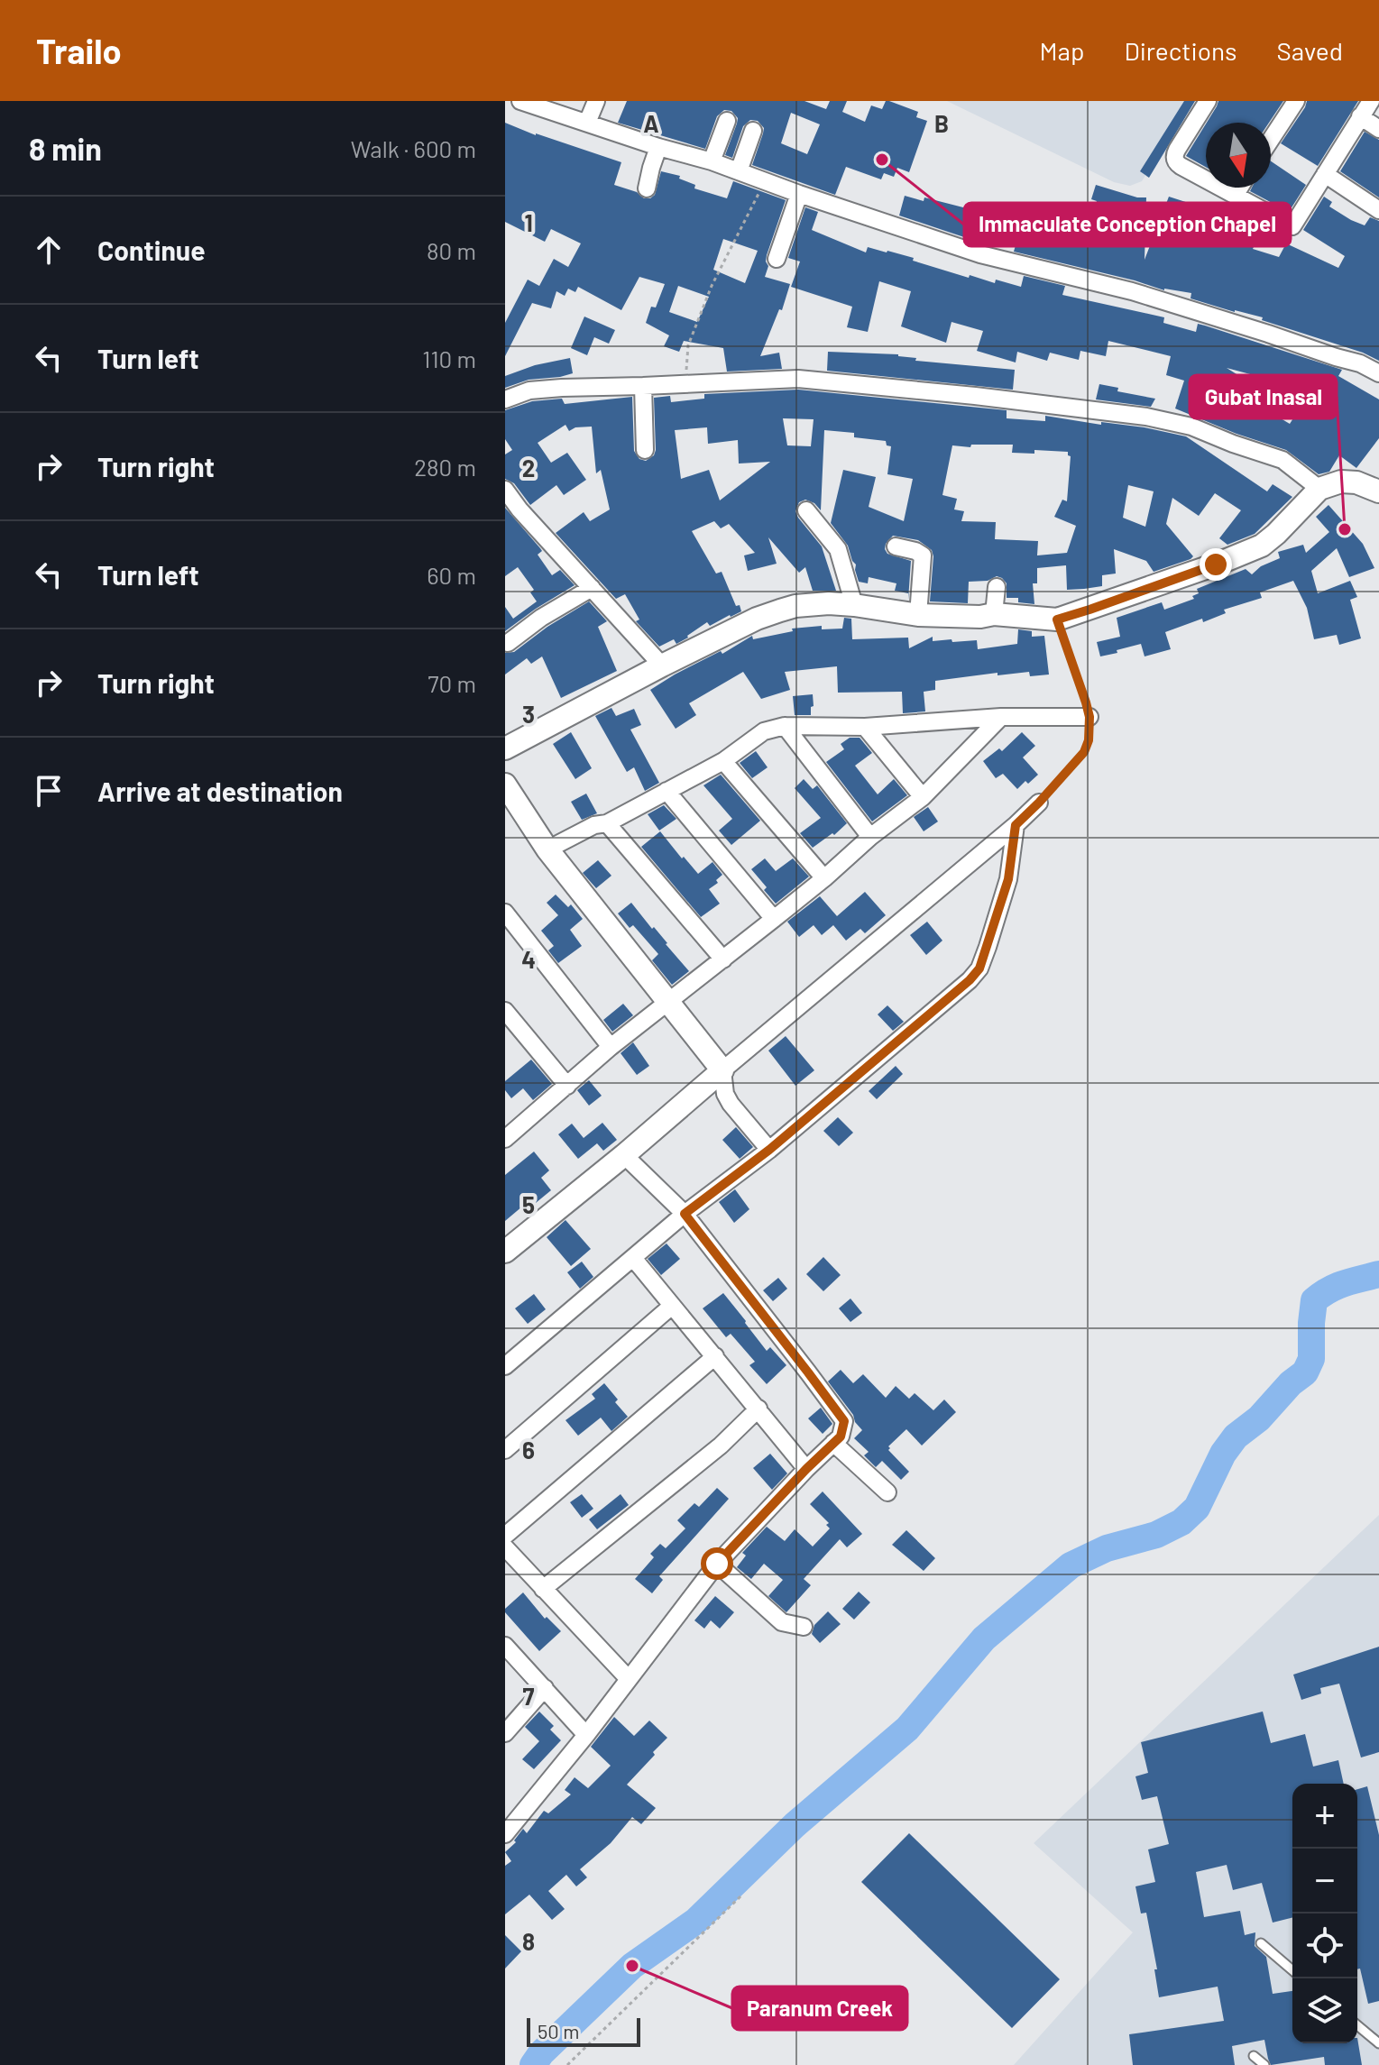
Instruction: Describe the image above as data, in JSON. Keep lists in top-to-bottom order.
{
  "places": ["Immaculate Conception Chapel", "Gubat Inasal", "Paranum Creek"],
  "scale_bar": "50 m",
  "north": "bottom",
  "page": {
    "header": "Trailo",
    "nav": ["Map", "Directions", "Saved"],
    "heading": ["8 min", "Walk · 600 m"],
    "list": [
      ["Continue", "80 m"],
      ["Turn left", "110 m"],
      ["Turn right", "280 m"],
      ["Turn left", "60 m"],
      ["Turn right", "70 m"],
      "Arrive at destination"
    ],
    "map_buttons": ["+", "−"],
    "scale": "50 m"
  },
  "grid": {
    "columns": ["A", "B"],
    "rows": [
      "1",
      "2",
      "3",
      "4",
      "5",
      "6",
      "7",
      "8"
    ]
  }
}
